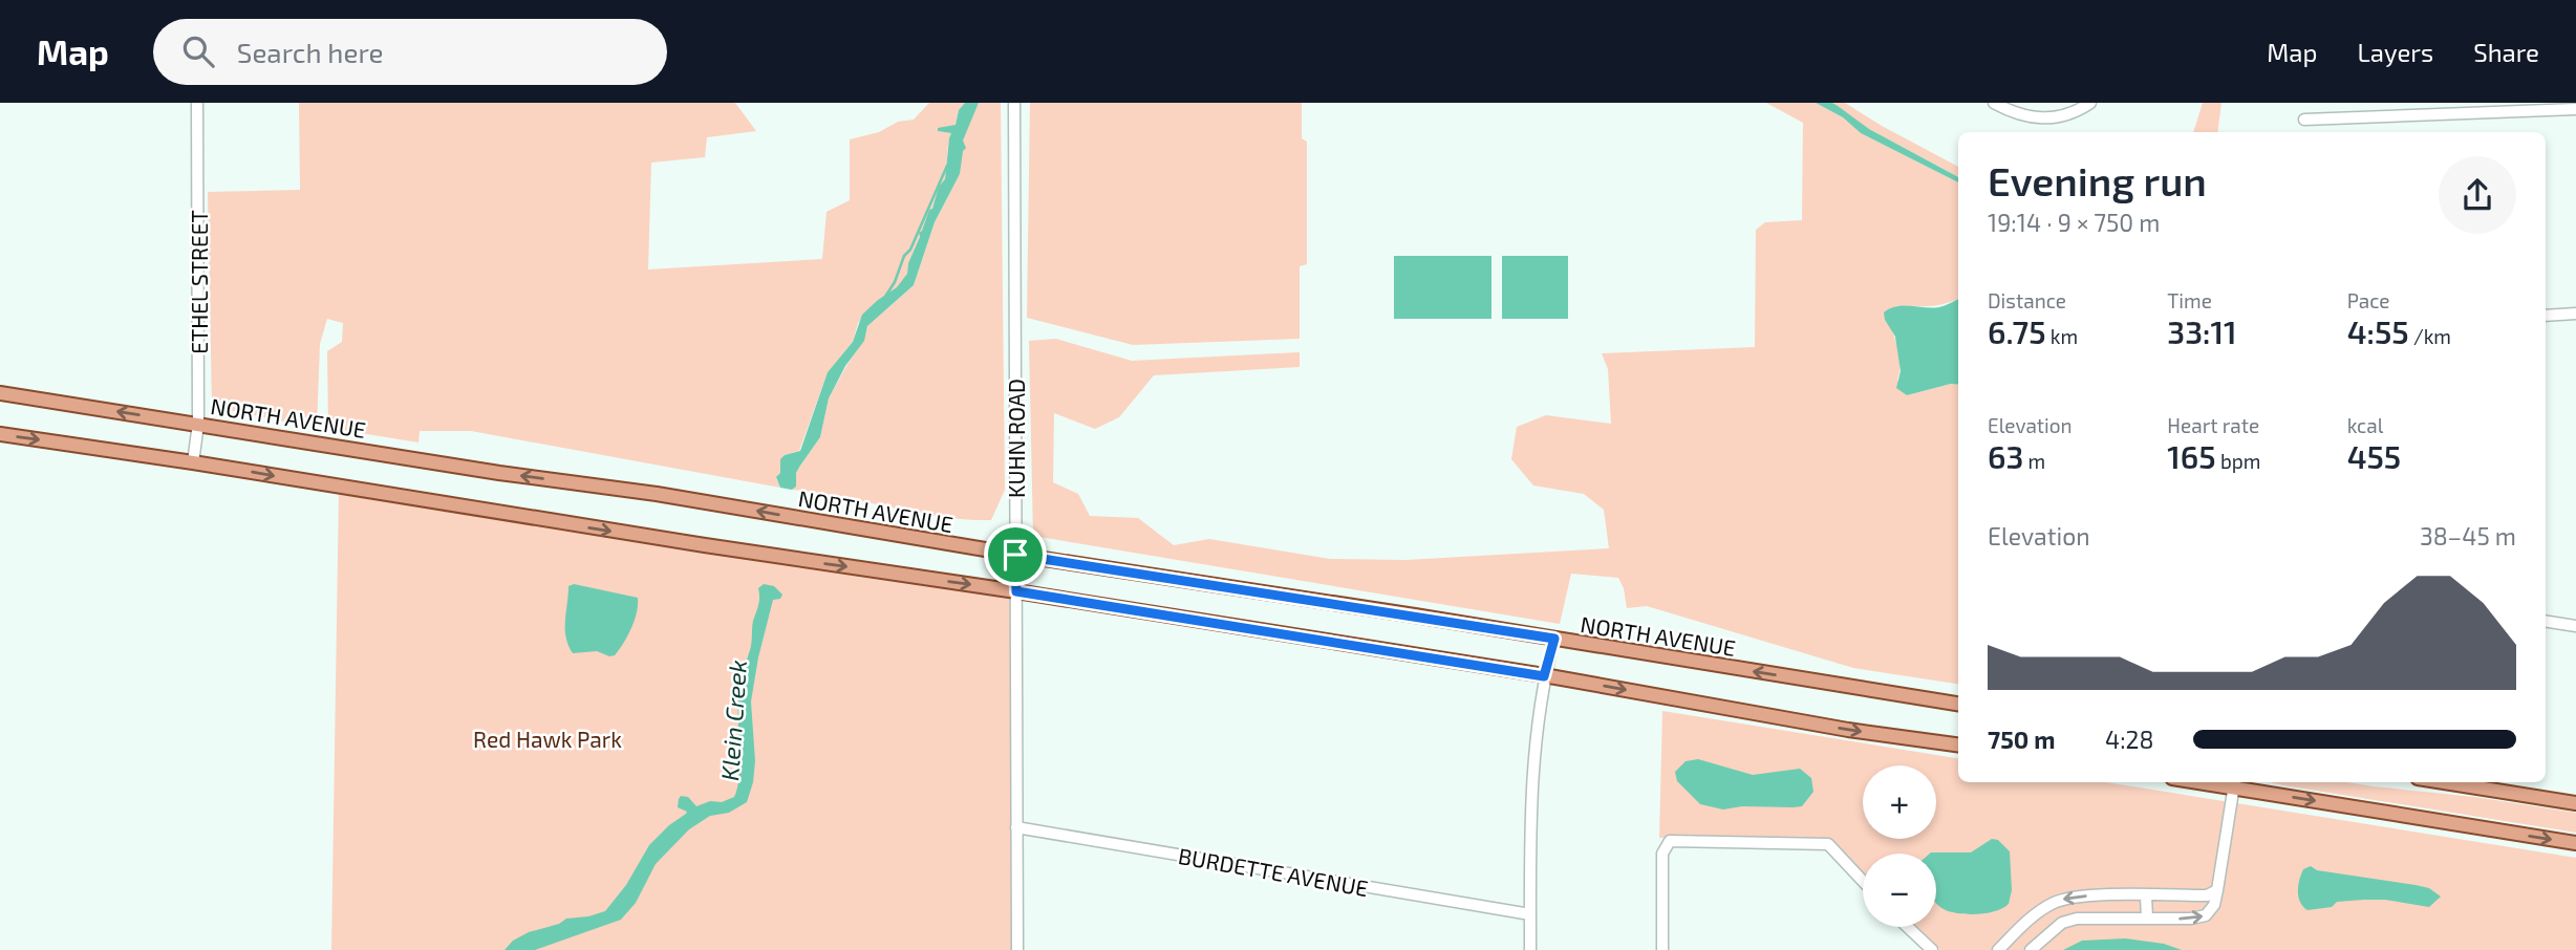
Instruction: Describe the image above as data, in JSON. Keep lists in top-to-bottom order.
{
  "streets": {
    "main road": ["NORTH AVENUE"],
    "street": ["ETHEL STREET", "KUHN ROAD", "BURDETTE AVENUE"]
  },
  "crossings": [
    ["ETHEL STREET", "NORTH AVENUE"],
    ["NORTH AVENUE", "KUHN ROAD"],
    ["KUHN ROAD", "BURDETTE AVENUE"]
  ],
  "water": ["Klein Creek"],
  "parks": ["Red Hawk Park"],
  "page": {
    "header": "Map",
    "search": "Search here",
    "nav": ["Map", "Layers", "Share"],
    "heading": ["Evening run", "19:14 · 9 × 750 m"],
    "stats": [
      ["Distance", "6.75 km"],
      ["Time", "33:11"],
      ["Pace", "4:55 /km"],
      ["Elevation", "63 m"],
      ["Heart rate", "165 bpm"],
      ["kcal", "455"]
    ],
    "chart": ["Elevation", "38–45 m"],
    "list": [
      {
        "name": "750 m",
        "note": "4:28"
      }
    ],
    "map_buttons": ["+", "−"]
  }
}
